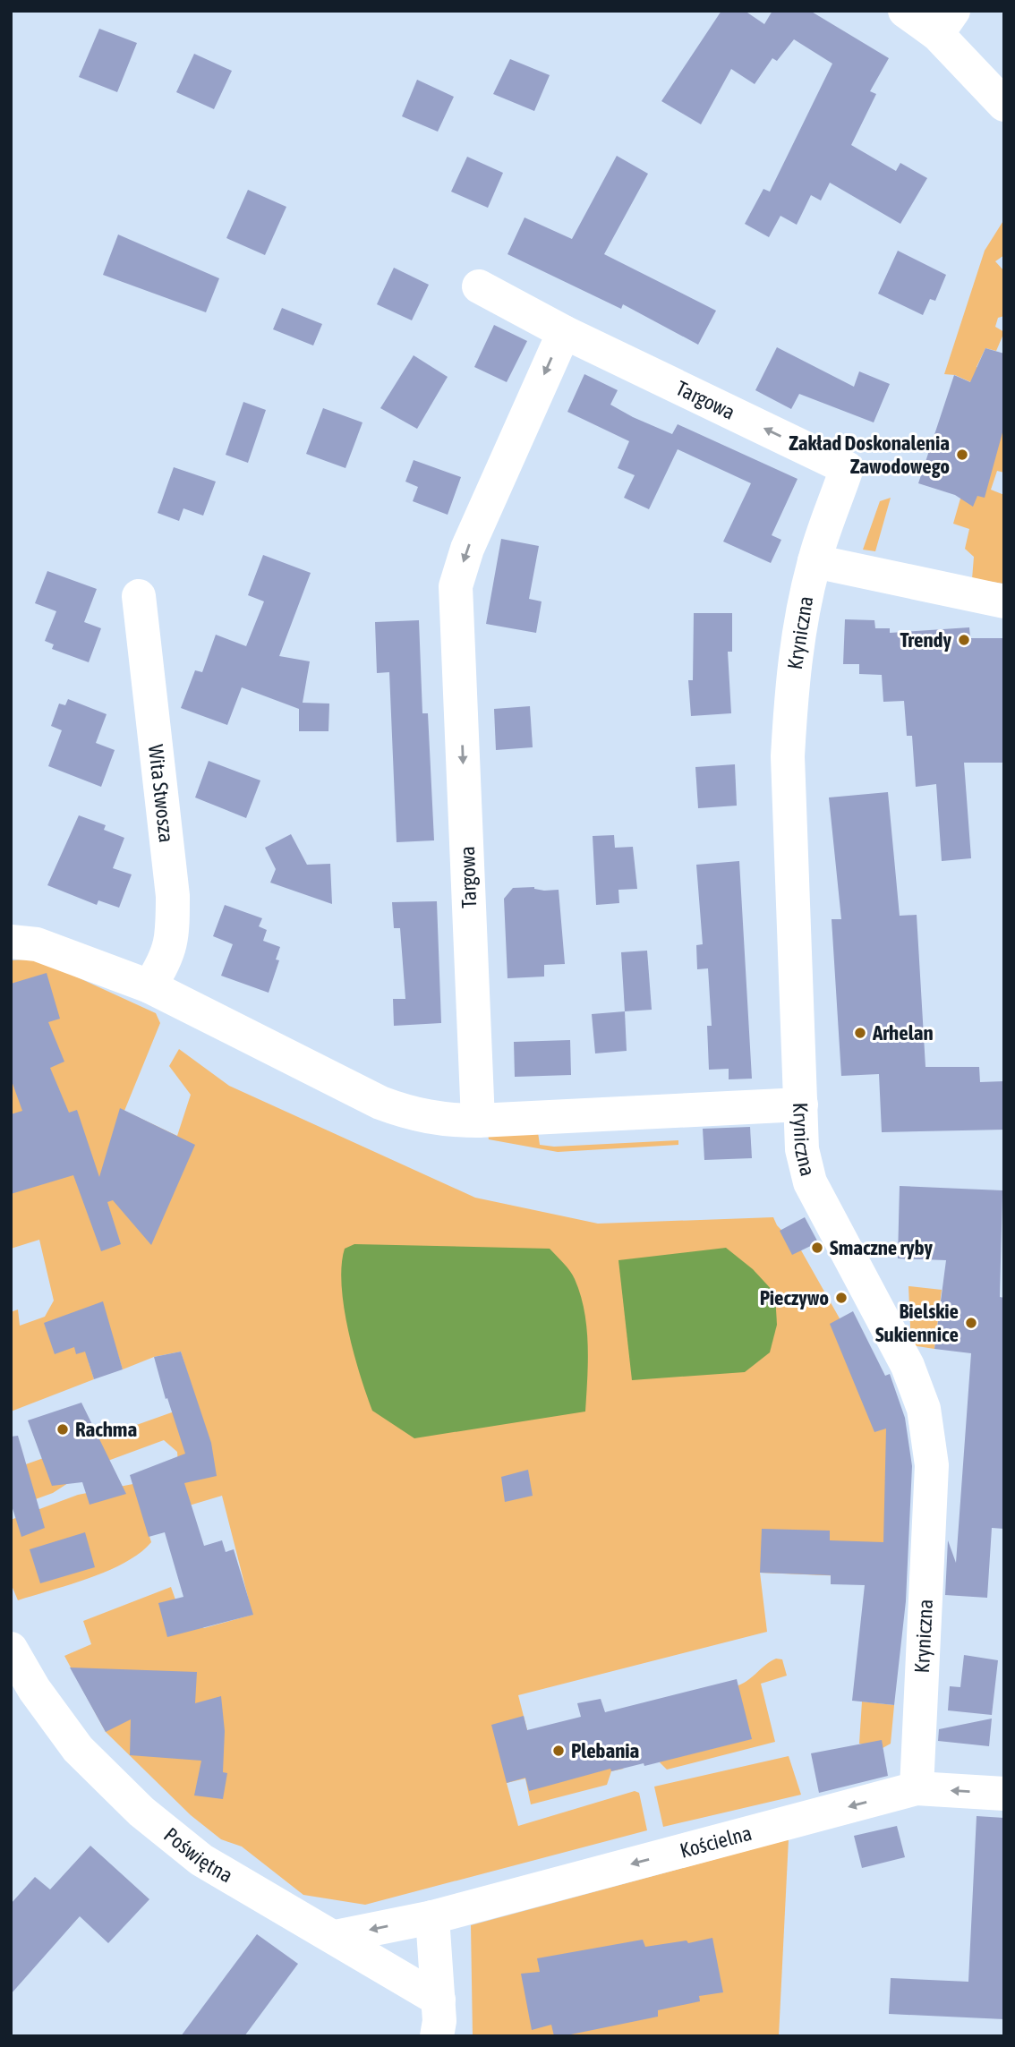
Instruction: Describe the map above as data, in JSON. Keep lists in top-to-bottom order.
{
  "streets": {
    "street": [
      "Targowa",
      "Kryniczna",
      "Wita Stwosza",
      "Kościelna",
      "Poświętna"
    ]
  },
  "crossings": [
    ["Targowa", "Kryniczna"],
    ["Kryniczna", "Kościelna"],
    ["Kościelna", "Poświętna"]
  ],
  "one_way": ["Kościelna"],
  "places": [
    "Zakład Doskonalenia Zawodowego",
    "Trendy",
    "Arhelan",
    "Smaczne ryby",
    "Pieczywo",
    "Bielskie Sukiennice",
    "Rachma",
    "Plebania"
  ]
}
